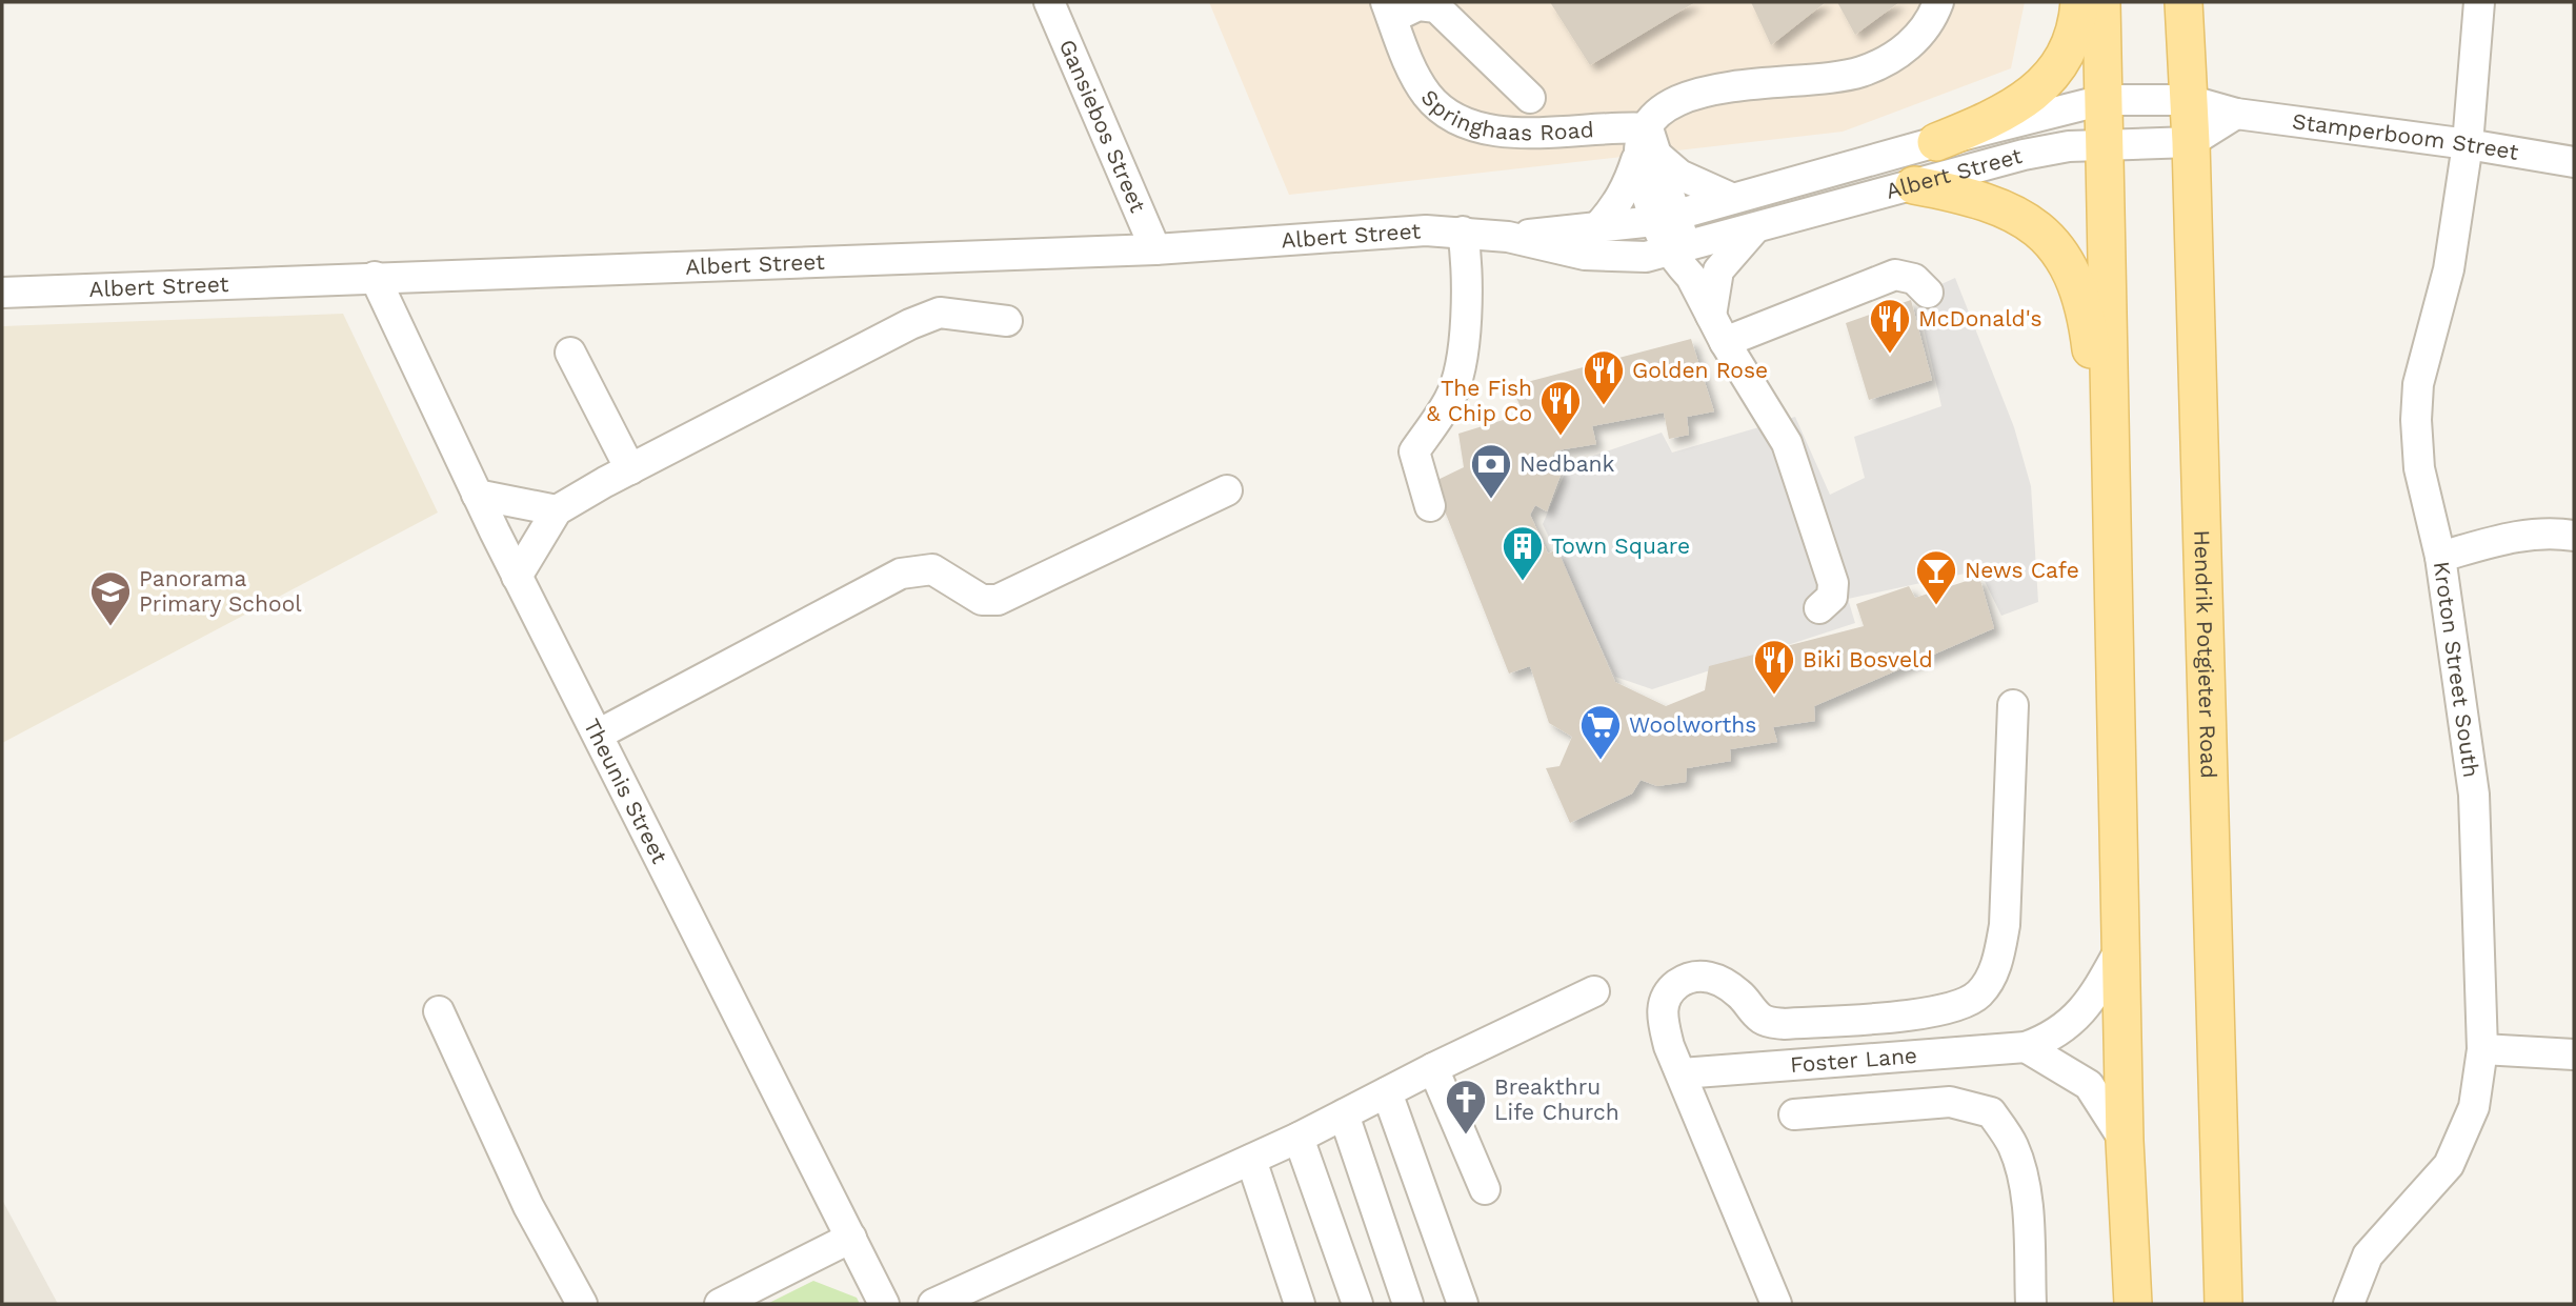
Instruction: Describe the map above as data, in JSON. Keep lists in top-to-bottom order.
{
  "streets": {
    "main road": ["Hendrik Potgieter Road"],
    "street": [
      "Springhaas Road",
      "Gansiebos Street",
      "Stamperboom Street",
      "Albert Street",
      "Kroton Street South",
      "Theunis Street",
      "Foster Lane"
    ]
  },
  "crossings": [
    ["Gansiebos Street", "Albert Street"],
    ["Stamperboom Street", "Albert Street"],
    ["Stamperboom Street", "Hendrik Potgieter Road"],
    ["Stamperboom Street", "Kroton Street South"],
    ["Albert Street", "Hendrik Potgieter Road"],
    ["Albert Street", "Theunis Street"]
  ],
  "places": {
    "restaurant": [
      "McDonald's",
      "Golden Rose",
      "The Fish & Chip Co",
      "Biki Bosveld"
    ],
    "bank": ["Nedbank"],
    "building": ["Town Square"],
    "bar": ["News Cafe"],
    "school or university": ["Panorama Primary School"],
    "supermarket": ["Woolworths"],
    "church": ["Breakthru Life Church"]
  }
}
